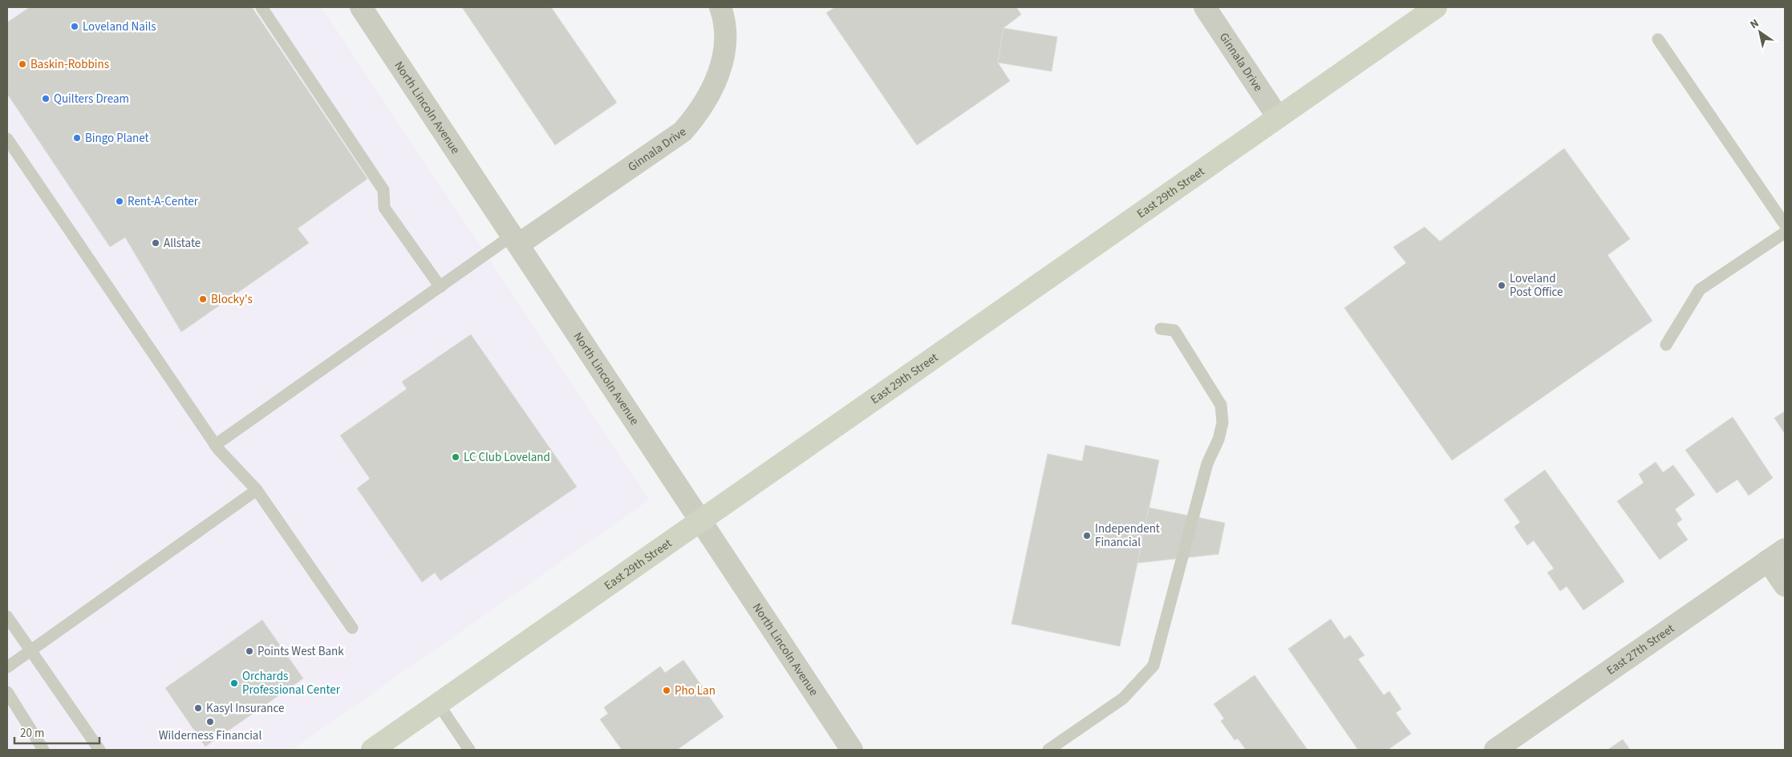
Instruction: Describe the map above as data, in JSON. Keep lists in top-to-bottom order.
{
  "streets": {
    "main road": ["East 29th Street"],
    "street": ["Ginnala Drive", "North Lincoln Avenue", "East 27th Street"]
  },
  "crossings": [
    ["Ginnala Drive", "North Lincoln Avenue"],
    ["Ginnala Drive", "East 29th Street"],
    ["North Lincoln Avenue", "East 29th Street"]
  ],
  "places": [
    "Loveland Nails",
    "Baskin-Robbins",
    "Quilters Dream",
    "Bingo Planet",
    "Rent-A-Center",
    "Allstate",
    "Loveland Post Office",
    "Blocky's",
    "LC Club Loveland",
    "Independent Financial",
    "Points West Bank",
    "Orchards Professional Center",
    "Pho Lan",
    "Kasyl Insurance",
    "Wilderness Financial"
  ],
  "scale_bar": "20 m",
  "north": "top left"
}
